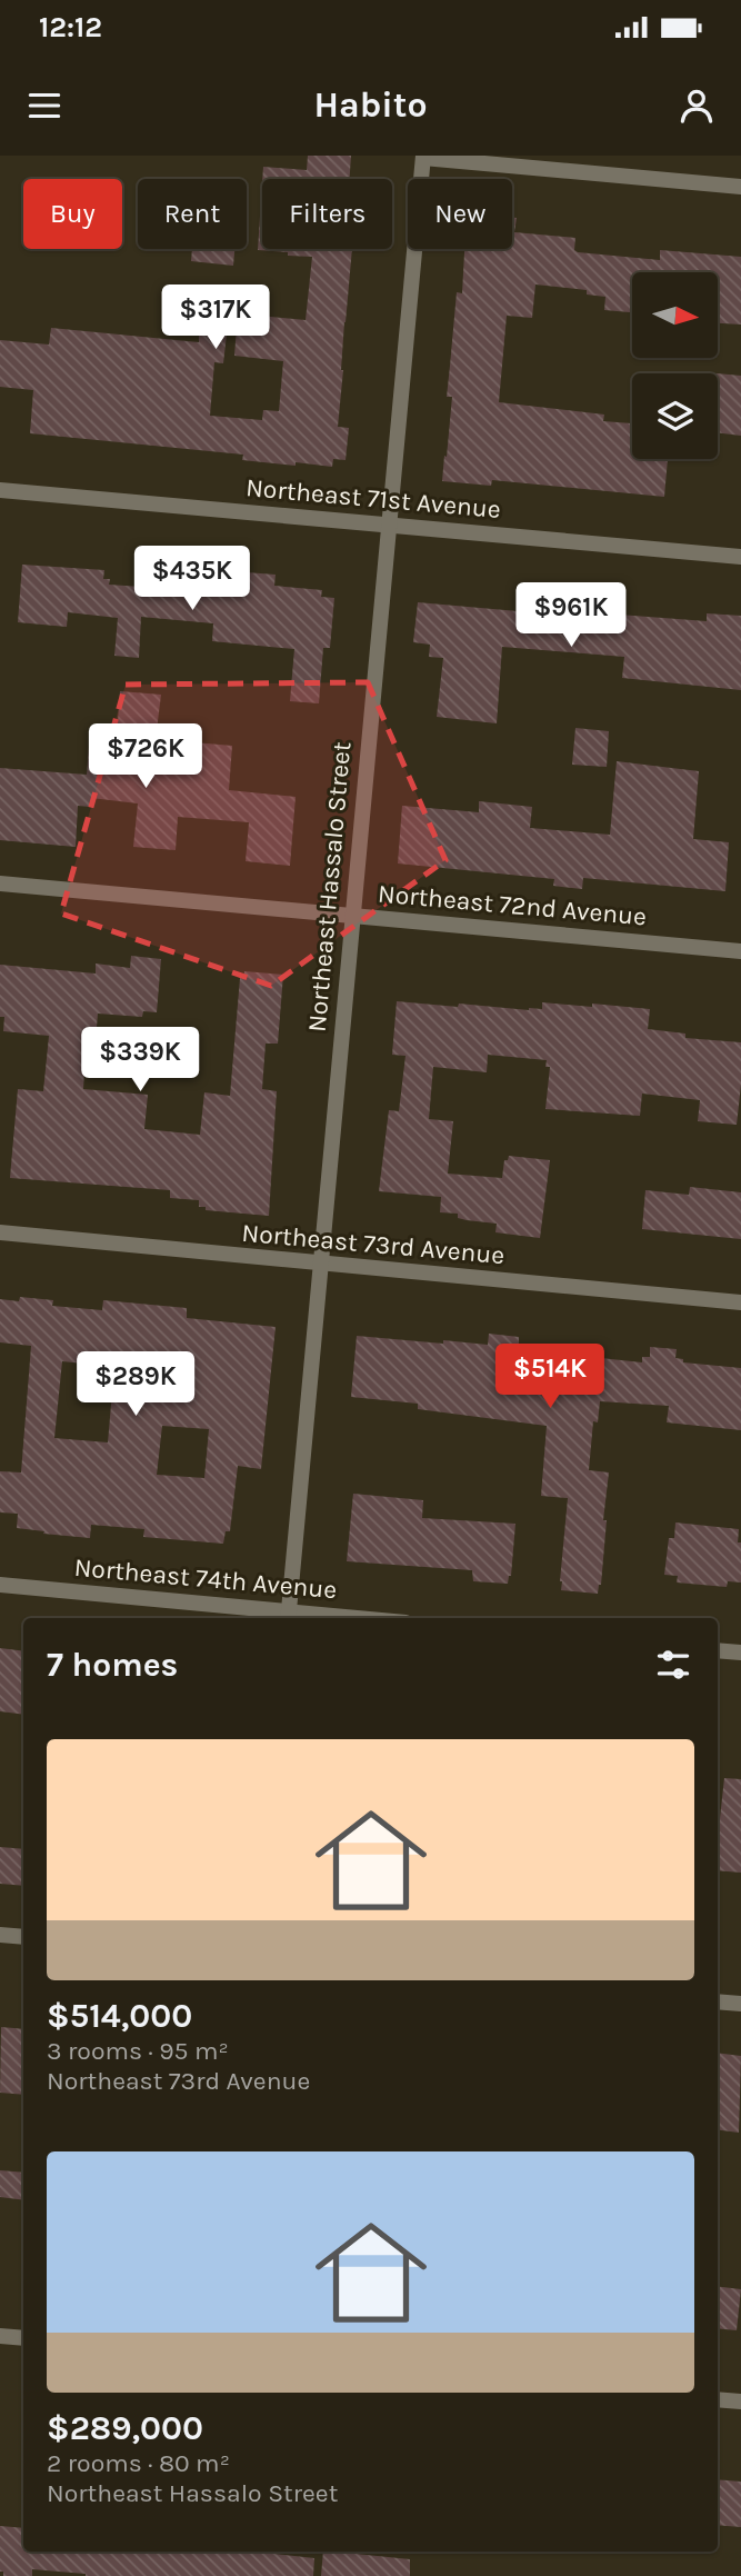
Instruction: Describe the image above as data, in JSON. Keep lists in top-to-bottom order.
{
  "streets": {
    "street": [
      "Northeast 71st Avenue",
      "Northeast Hassalo Street",
      "Northeast 72nd Avenue",
      "Northeast 73rd Avenue",
      "Northeast 74th Avenue"
    ]
  },
  "crossings": [
    ["Northeast 71st Avenue", "Northeast Hassalo Street"],
    ["Northeast Hassalo Street", "Northeast 72nd Avenue"],
    ["Northeast Hassalo Street", "Northeast 73rd Avenue"],
    ["Northeast Hassalo Street", "Northeast 74th Avenue"]
  ],
  "north": "right",
  "page": {
    "status": "12:12",
    "header": "Habito",
    "chip": [
      "Buy",
      "Rent",
      "Filters",
      "New"
    ],
    "price": [
      "$317K",
      "$435K",
      "$961K",
      "$726K",
      "$339K",
      "$514K",
      "$289K"
    ],
    "heading": "7 homes",
    "list": [
      {
        "name": "$514,000",
        "note": "3 rooms · 95 m² · Northeast 73rd Avenue"
      },
      {
        "name": "$289,000",
        "note": "2 rooms · 80 m² · Northeast Hassalo Street"
      }
    ]
  }
}
